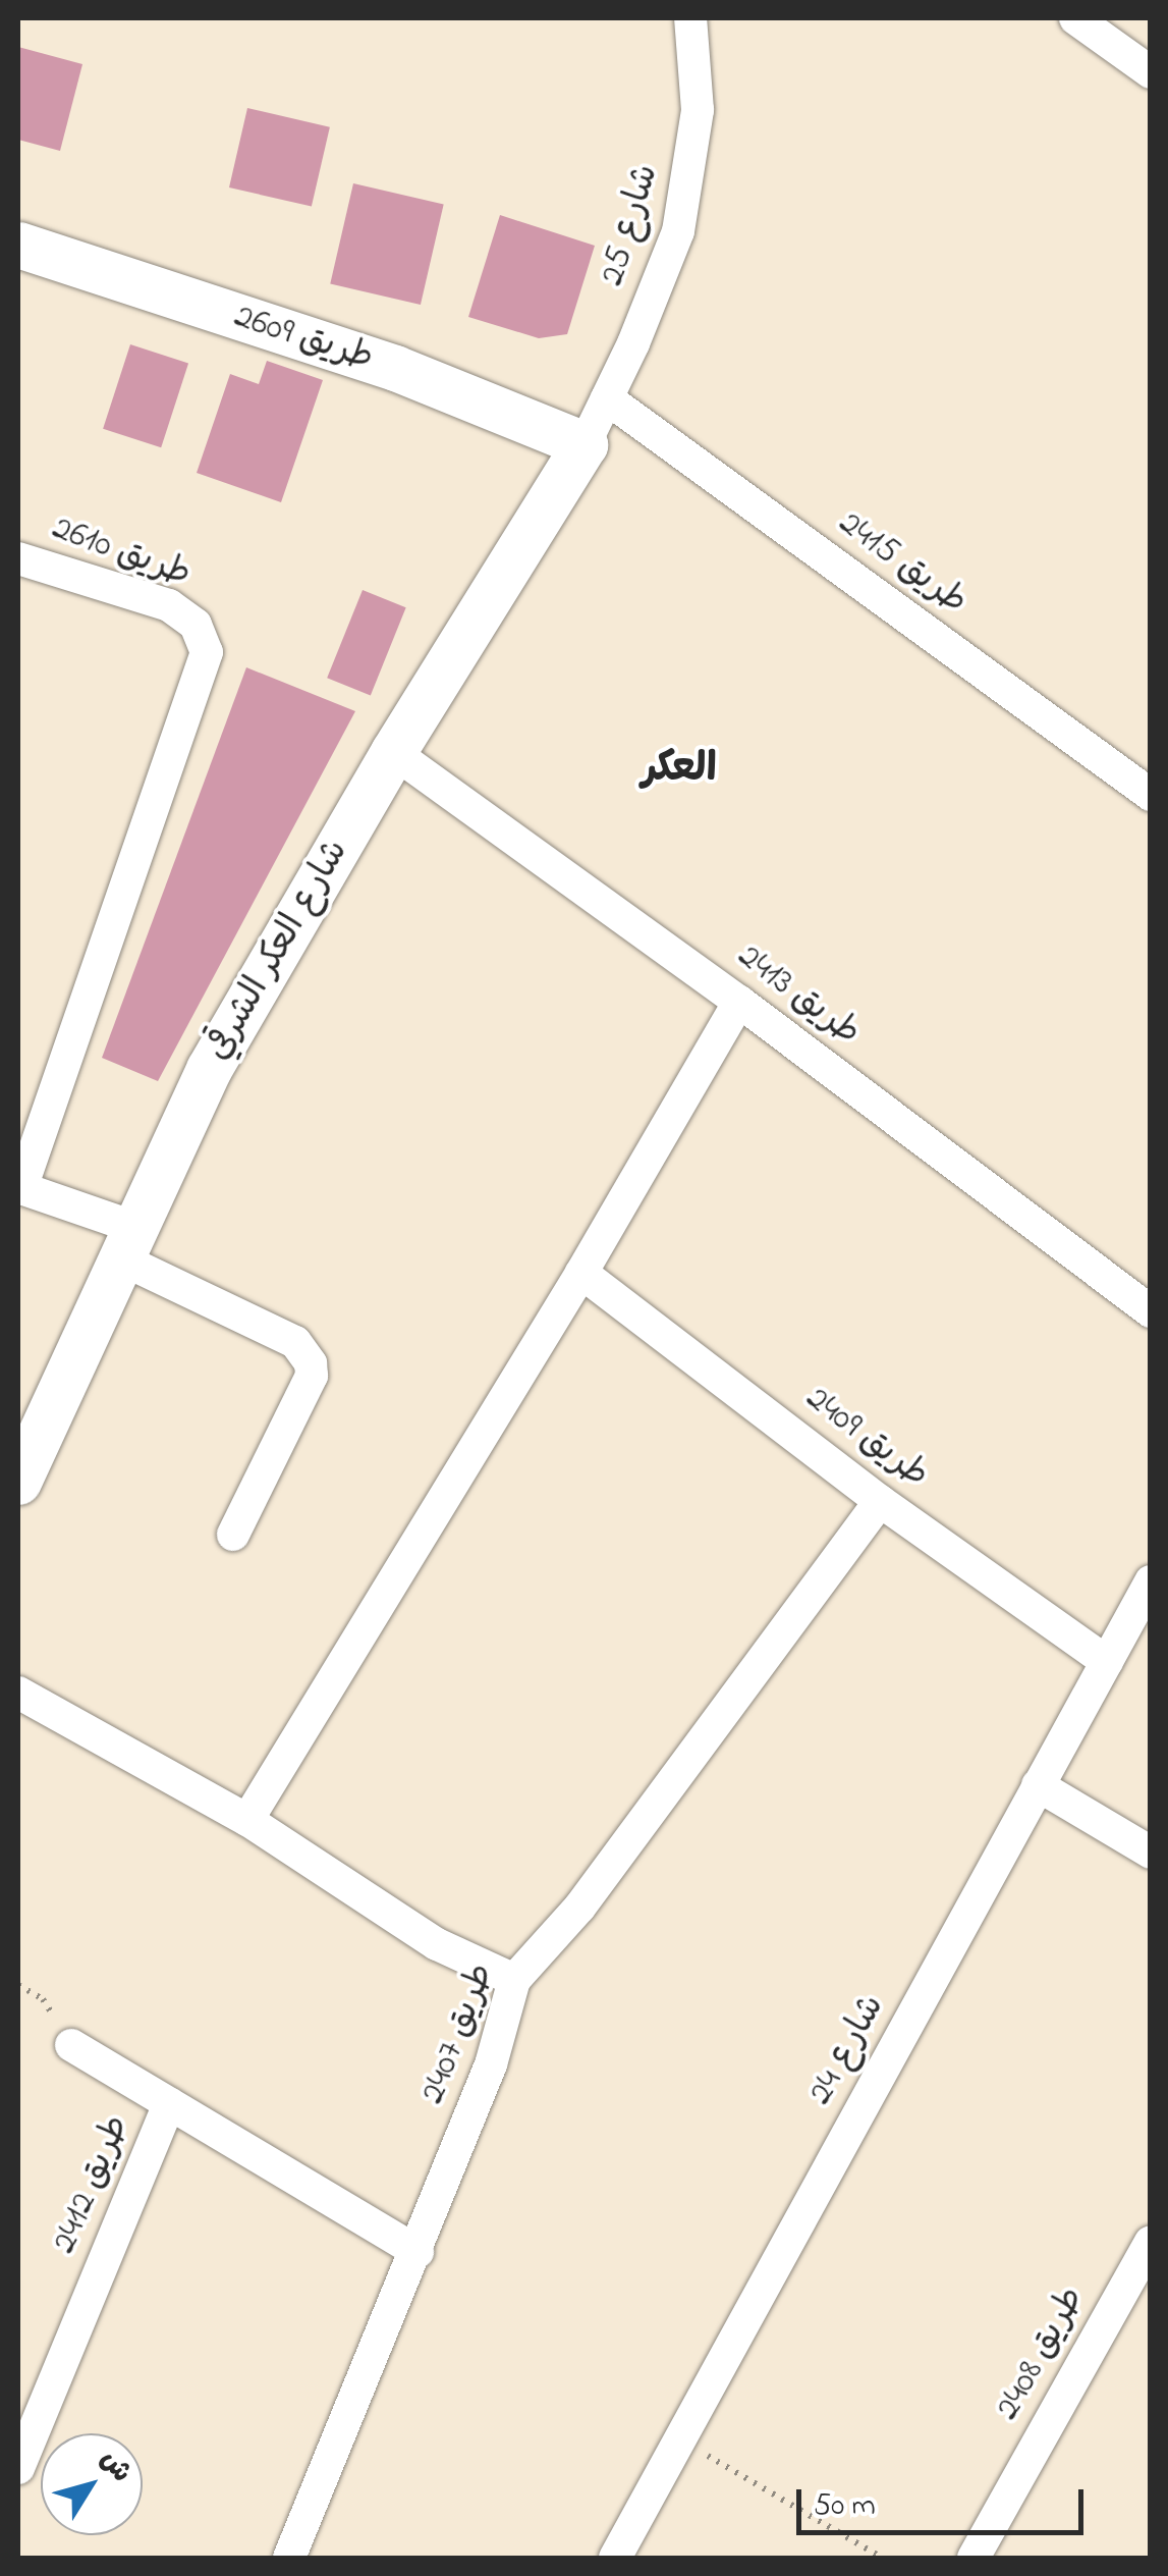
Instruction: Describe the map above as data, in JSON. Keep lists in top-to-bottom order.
{
  "streets": {
    "street": [
      "شارع 25",
      "طريق 2609",
      "طريق 2610",
      "طريق 2415",
      "شارع العكر الشرقي",
      "طريق 2413",
      "طريق 2409",
      "طريق 2407",
      "شارع 24",
      "طريق 2412",
      "طريق 2408"
    ]
  },
  "crossings": [
    ["شارع 25", "طريق 2609"],
    ["شارع 25", "طريق 2415"],
    ["شارع 25", "شارع العكر الشرقي"],
    ["طريق 2609", "شارع العكر الشرقي"],
    ["شارع العكر الشرقي", "طريق 2413"],
    ["طريق 2409", "طريق 2407"],
    ["طريق 2409", "شارع 24"]
  ],
  "districts": ["العكر"],
  "scale_bar": "50 m",
  "north": "top right"
}
